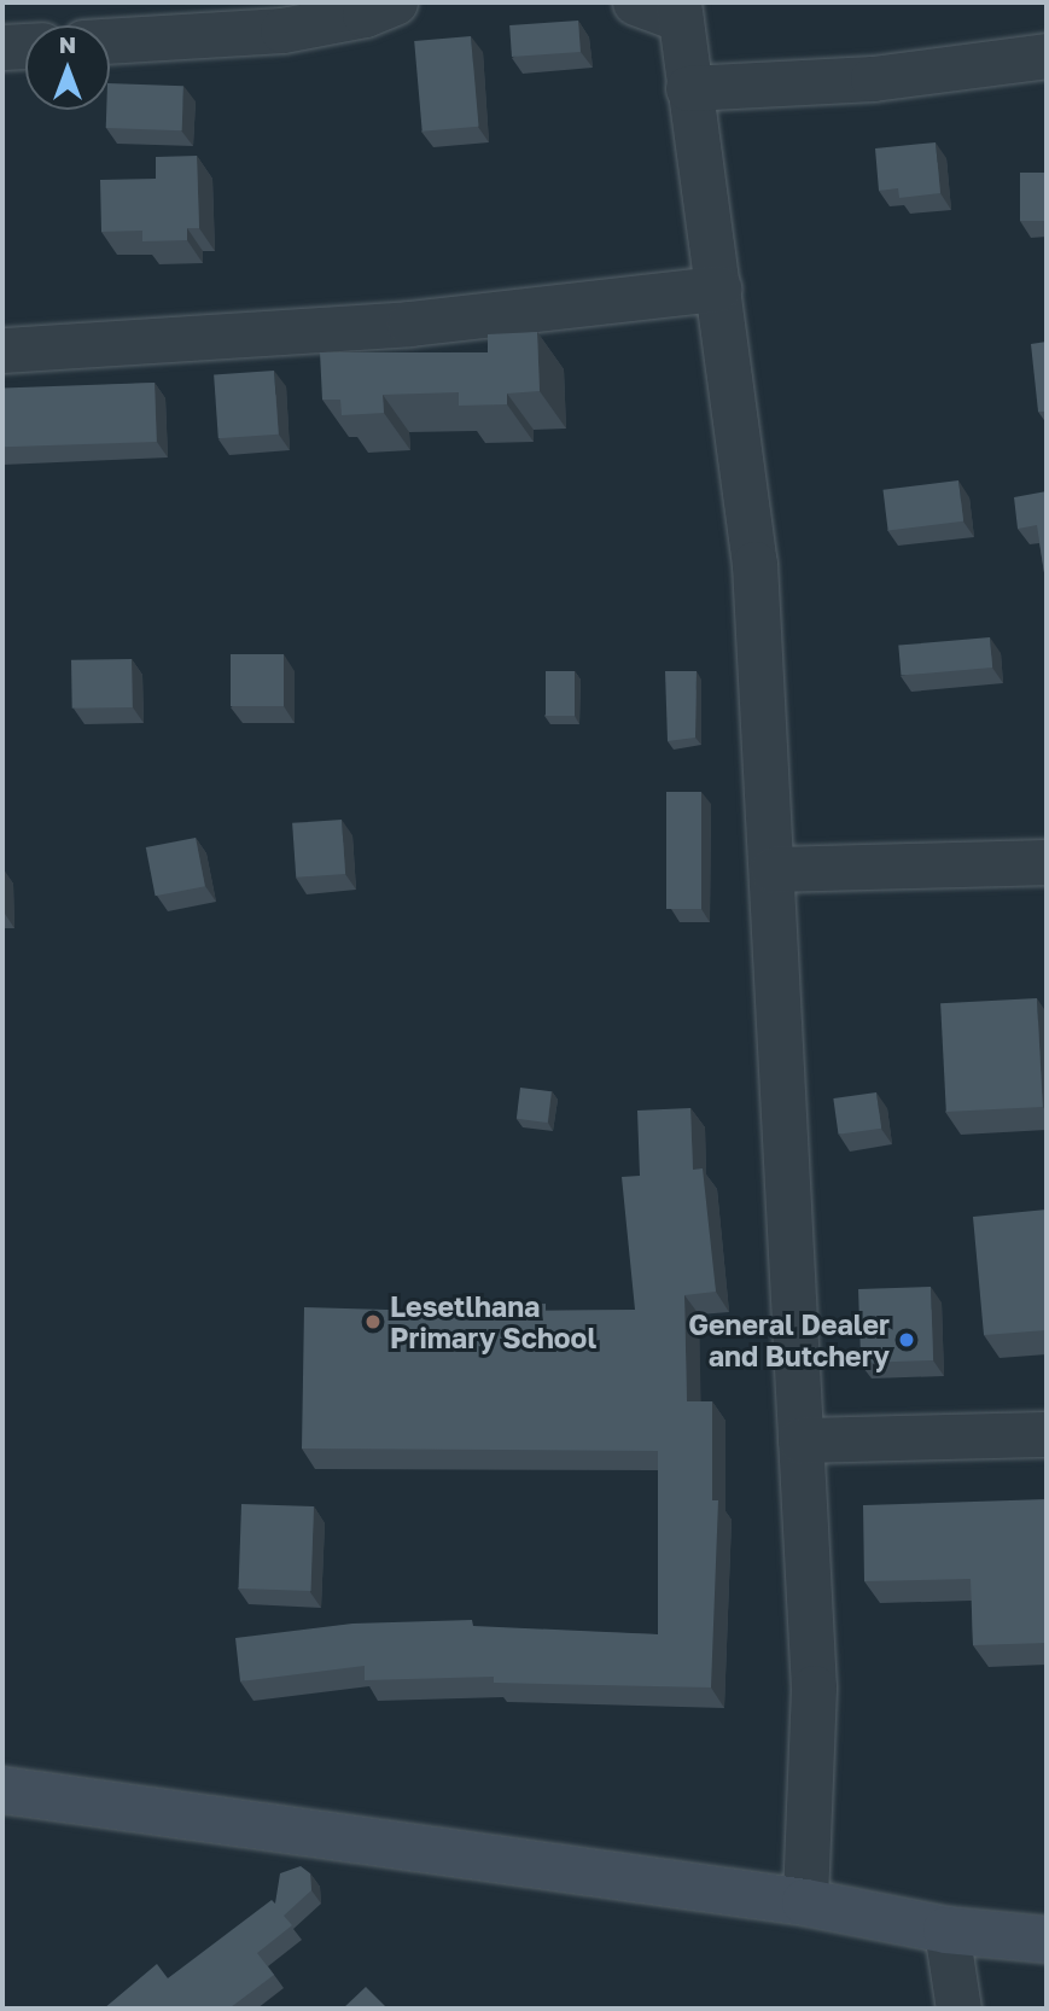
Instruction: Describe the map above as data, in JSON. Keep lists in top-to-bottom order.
{
  "places": ["Lesetlhana Primary School", "General Dealer and Butchery"],
  "north": "top"
}
